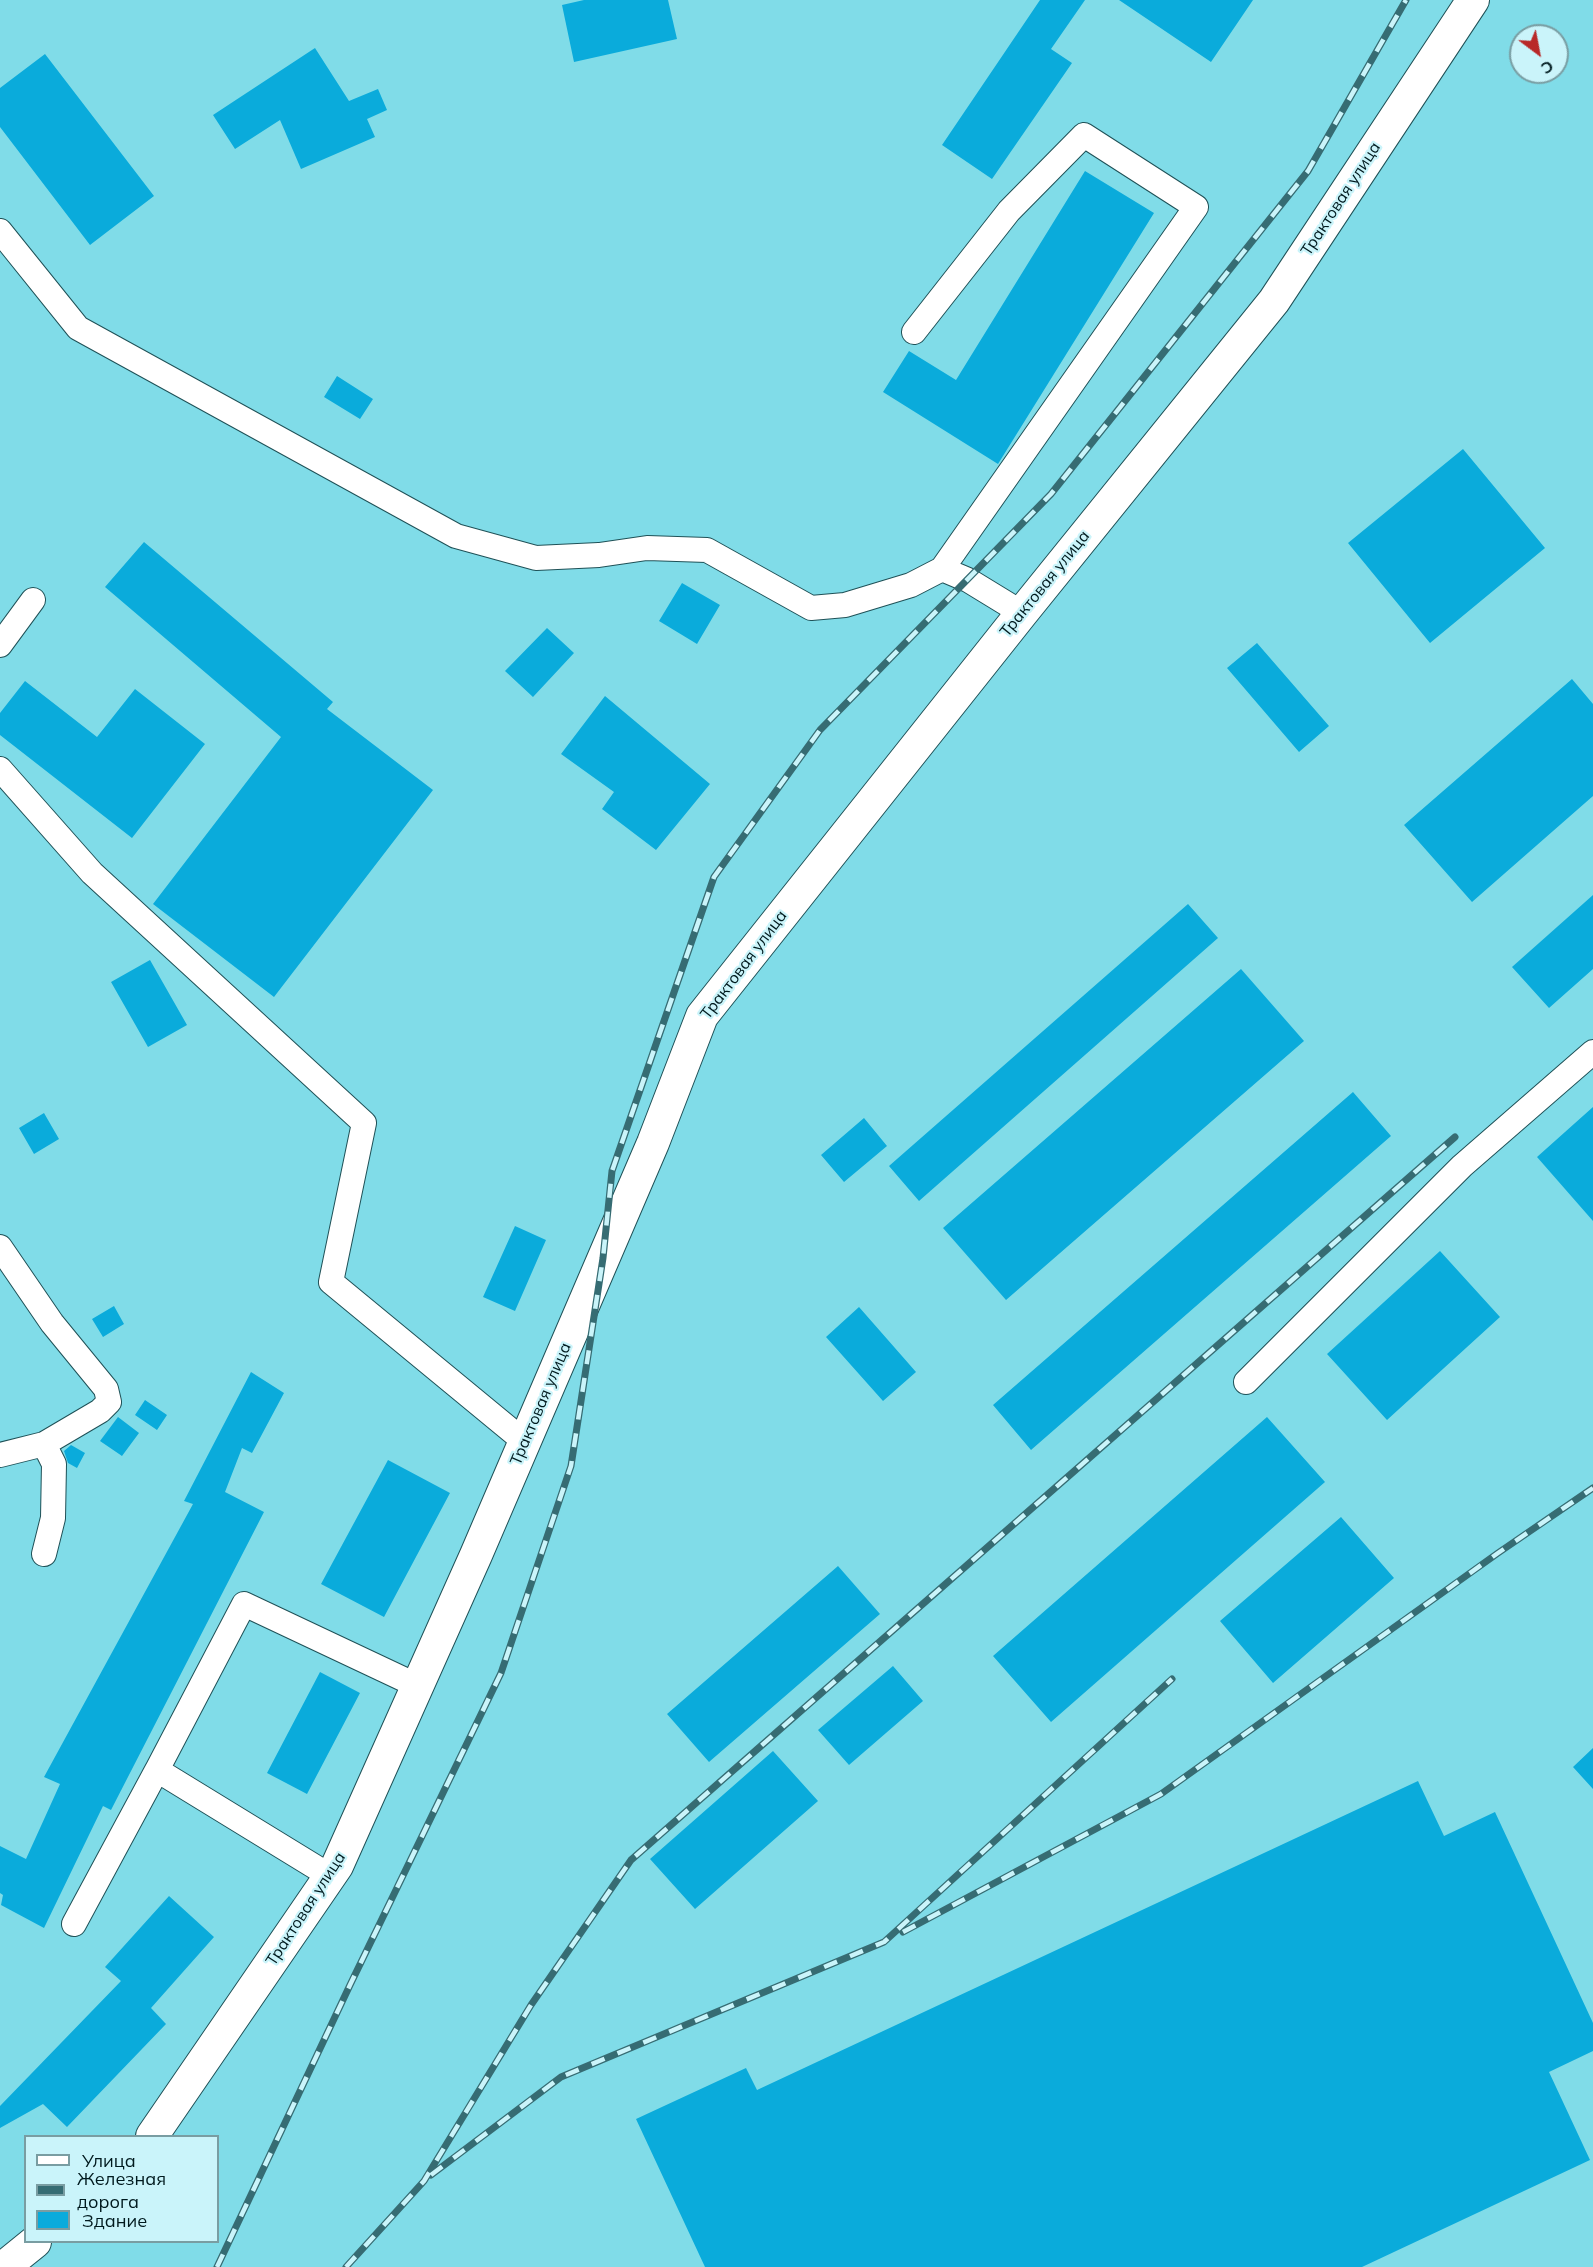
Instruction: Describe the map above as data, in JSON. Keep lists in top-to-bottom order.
{
  "streets": {
    "main road": ["Трактовая улица"]
  },
  "legend": ["Улица", "Железная дорога", "Здание"],
  "north": "bottom right"
}
